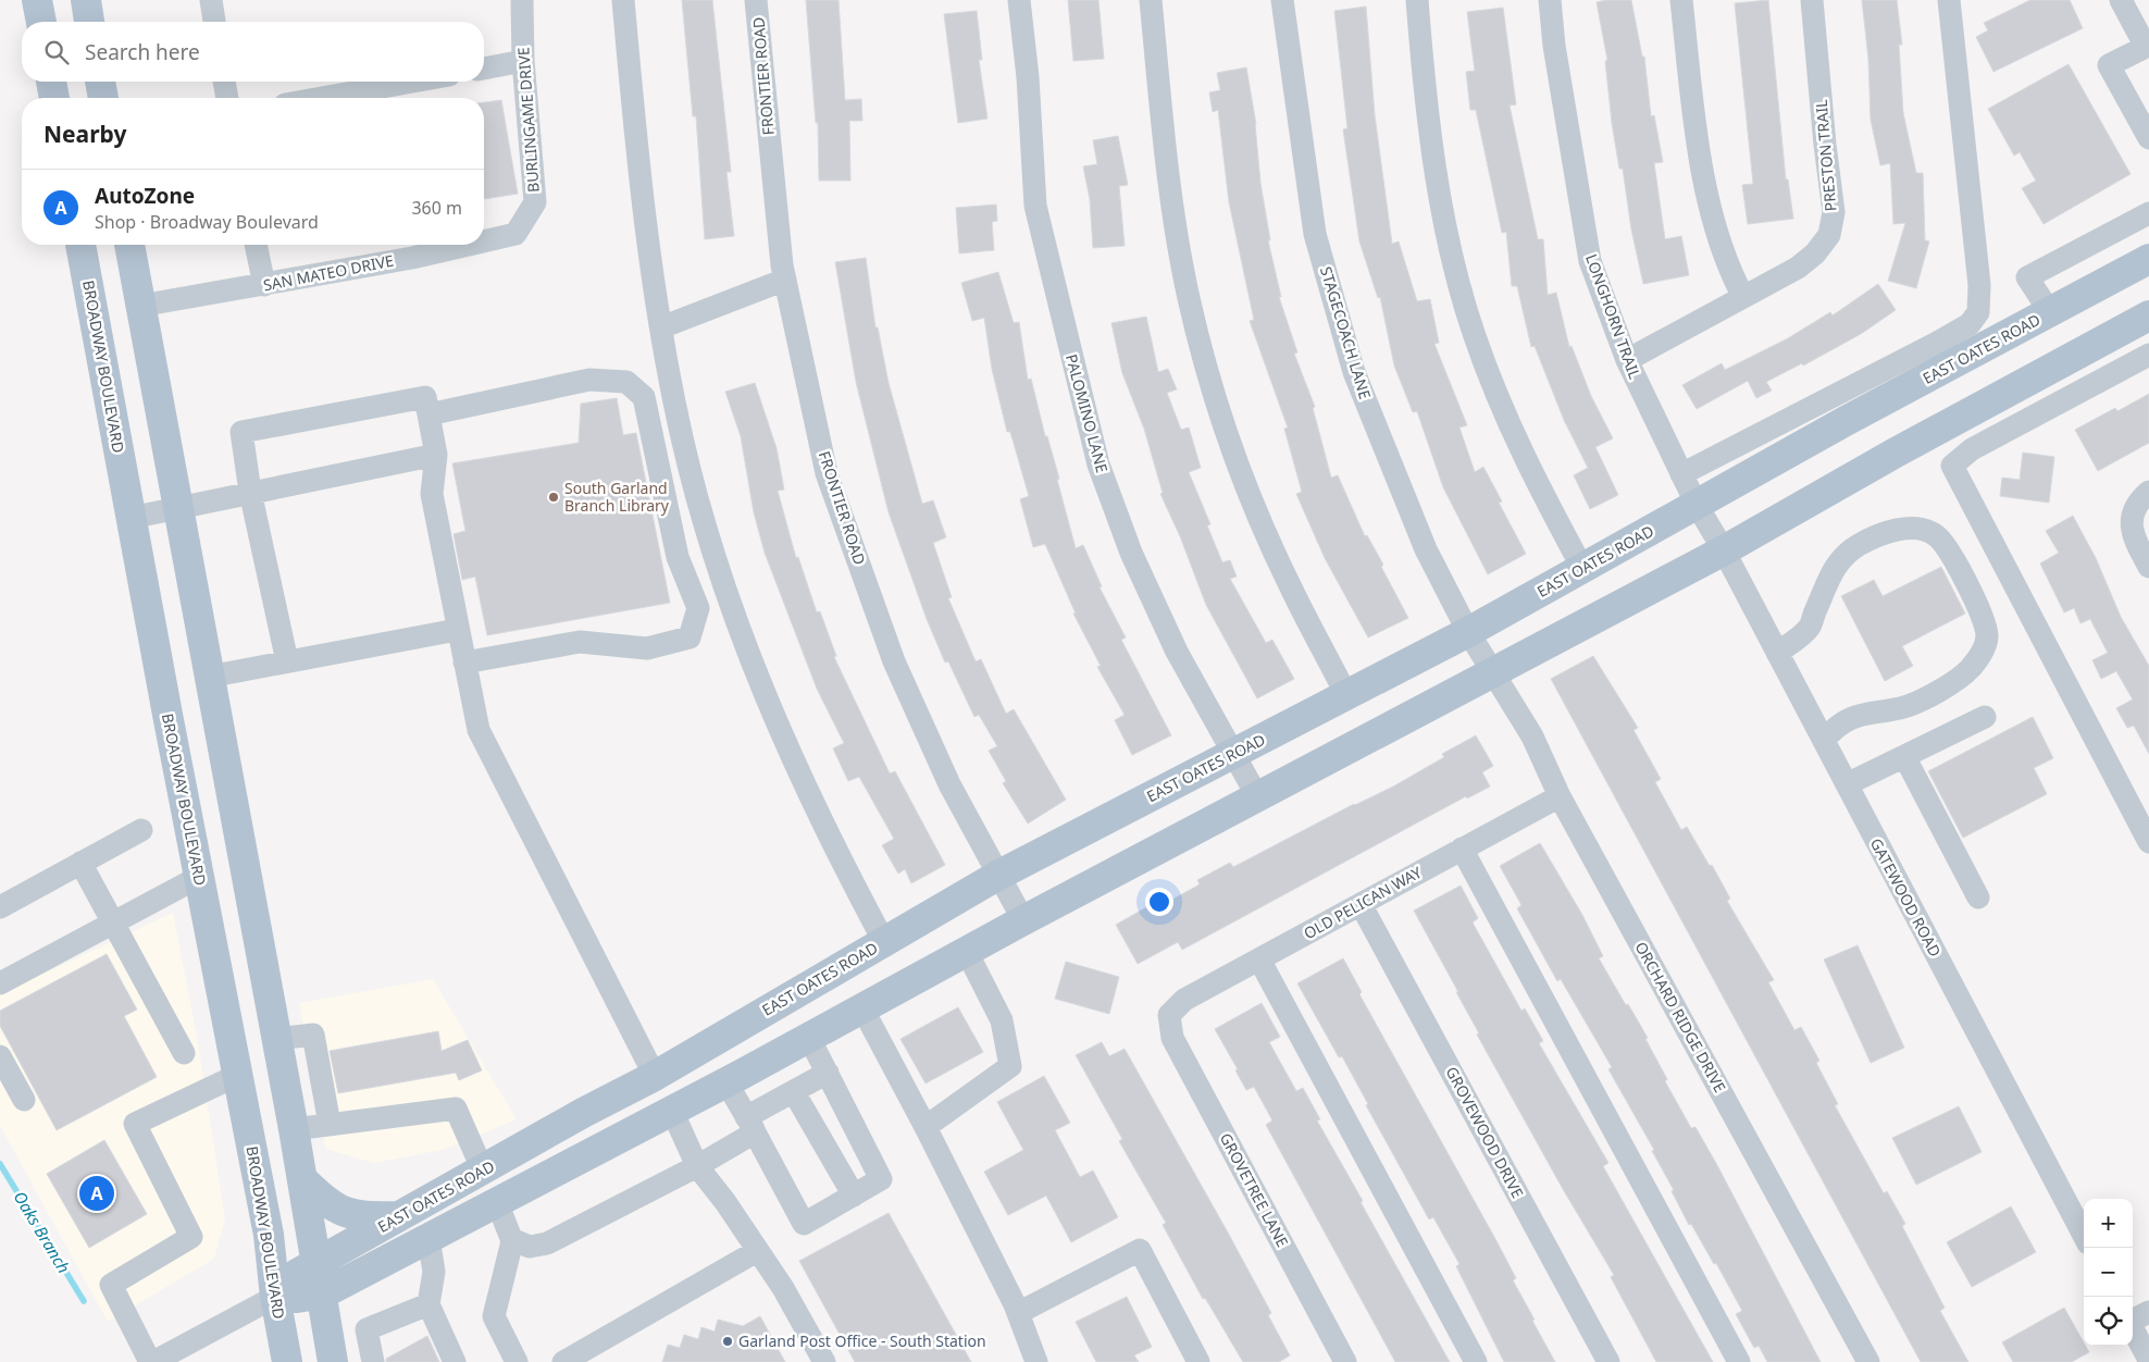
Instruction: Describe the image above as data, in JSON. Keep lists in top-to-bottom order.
{
  "streets": {
    "main road": ["EAST OATES ROAD", "BROADWAY BOULEVARD"],
    "street": [
      "FRONTIER ROAD",
      "BURLINGAME DRIVE",
      "PRESTON TRAIL",
      "SAN MATEO DRIVE",
      "LONGHORN TRAIL",
      "STAGECOACH LANE",
      "PALOMINO LANE",
      "GATEWOOD ROAD",
      "OLD PELICAN WAY",
      "ORCHARD RIDGE DRIVE",
      "GROVEWOOD DRIVE",
      "GROVETREE LANE"
    ]
  },
  "crossings": [
    ["FRONTIER ROAD", "EAST OATES ROAD"],
    ["BURLINGAME DRIVE", "SAN MATEO DRIVE"],
    ["PRESTON TRAIL", "LONGHORN TRAIL"],
    ["LONGHORN TRAIL", "EAST OATES ROAD"],
    ["LONGHORN TRAIL", "GATEWOOD ROAD"],
    ["STAGECOACH LANE", "EAST OATES ROAD"],
    ["STAGECOACH LANE", "ORCHARD RIDGE DRIVE"],
    ["EAST OATES ROAD", "BROADWAY BOULEVARD"],
    ["EAST OATES ROAD", "PALOMINO LANE"],
    ["EAST OATES ROAD", "GATEWOOD ROAD"],
    ["EAST OATES ROAD", "ORCHARD RIDGE DRIVE"],
    ["OLD PELICAN WAY", "ORCHARD RIDGE DRIVE"],
    ["OLD PELICAN WAY", "GROVEWOOD DRIVE"],
    ["OLD PELICAN WAY", "GROVETREE LANE"]
  ],
  "water": ["Oaks Branch"],
  "places": ["South Garland Branch Library", "Garland Post Office - South Station"],
  "page": {
    "search": "Search here",
    "heading": "Nearby",
    "list": [
      {
        "mark": "A",
        "name": "AutoZone",
        "note": "Shop · Broadway Boulevard",
        "value": "360 m"
      }
    ],
    "pins": "A",
    "map_buttons": ["+", "−"]
  }
}
